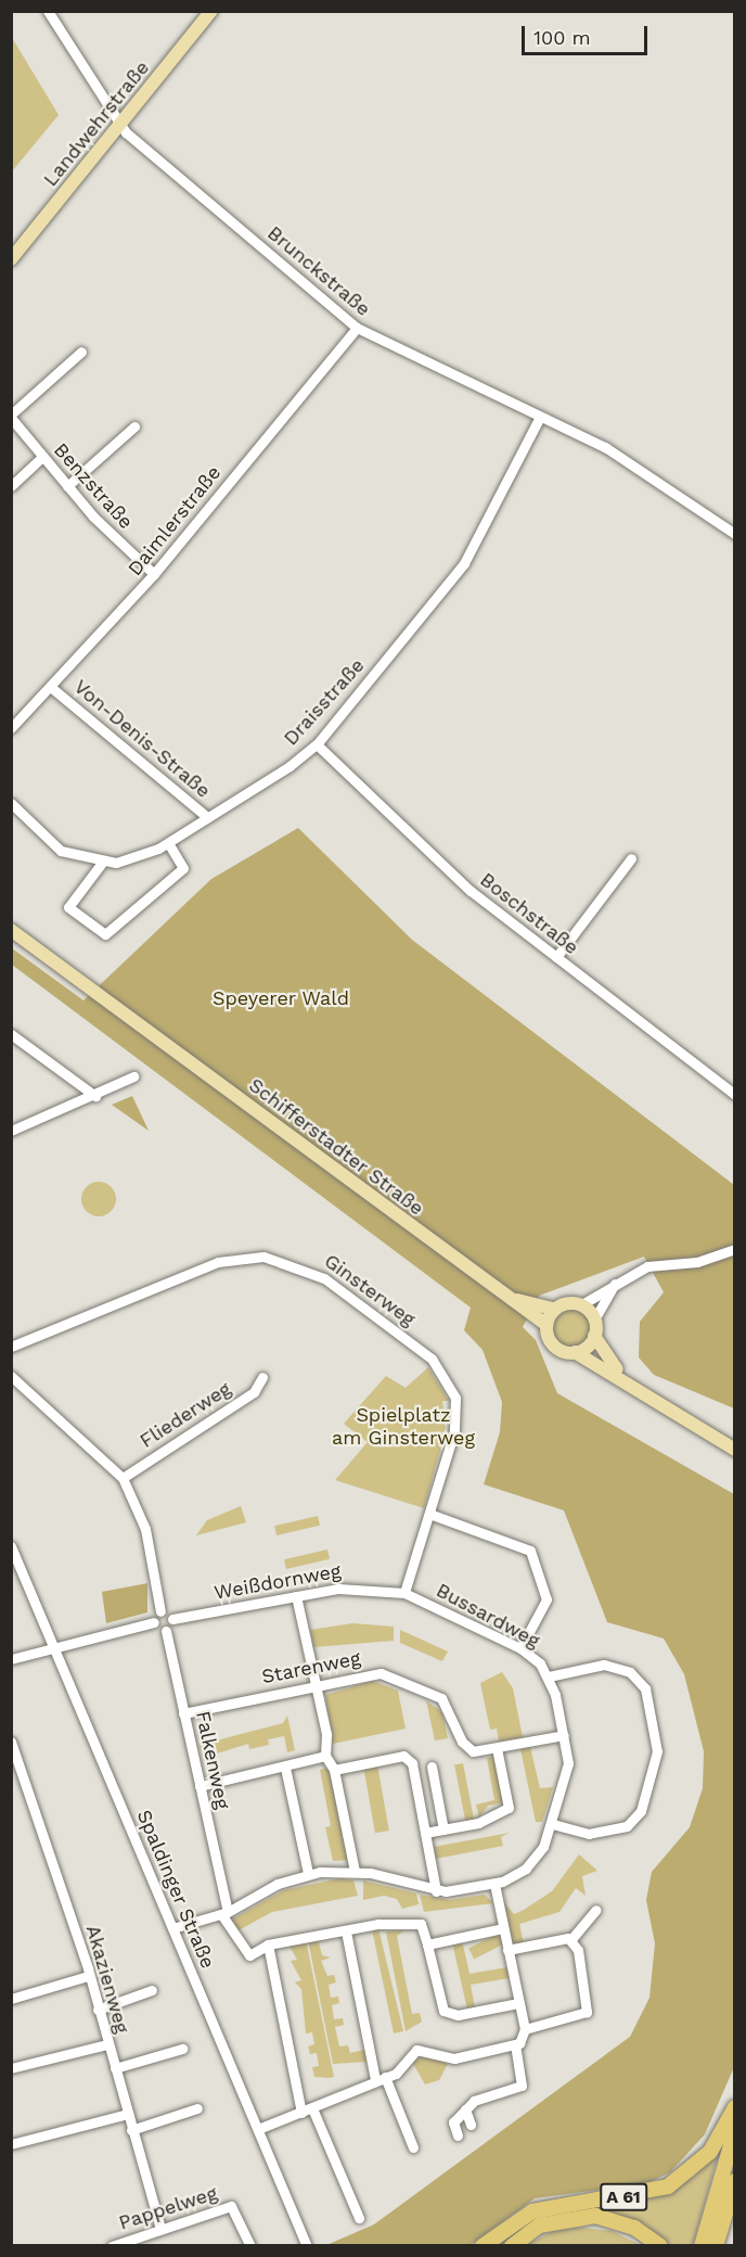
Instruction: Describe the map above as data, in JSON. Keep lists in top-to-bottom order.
{
  "streets": {
    "highway": ["A 61"],
    "main road": ["Landwehrstraße", "Schifferstadter Straße"],
    "street": [
      "Brunckstraße",
      "Benzstraße",
      "Daimlerstraße",
      "Draisstraße",
      "Von-Denis-Straße",
      "Boschstraße",
      "Ginsterweg",
      "Fliederweg",
      "Weißdornweg",
      "Bussardweg",
      "Starenweg",
      "Falkenweg",
      "Spaldinger Straße",
      "Akazienweg",
      "Pappelweg"
    ]
  },
  "crossings": [
    ["Landwehrstraße", "Brunckstraße"],
    ["Brunckstraße", "Daimlerstraße"],
    ["Brunckstraße", "Draisstraße"],
    ["Benzstraße", "Daimlerstraße"],
    ["Daimlerstraße", "Von-Denis-Straße"],
    ["Draisstraße", "Von-Denis-Straße"],
    ["Draisstraße", "Boschstraße"],
    ["Ginsterweg", "Weißdornweg"],
    ["Ginsterweg", "Bussardweg"],
    ["Weißdornweg", "Bussardweg"],
    ["Bussardweg", "Starenweg"],
    ["Bussardweg", "Falkenweg"],
    ["Bussardweg", "Spaldinger Straße"],
    ["Starenweg", "Falkenweg"],
    ["Akazienweg", "Pappelweg"]
  ],
  "parks": ["Speyerer Wald", "Spielplatz am Ginsterweg"],
  "scale_bar": "100 m"
}
